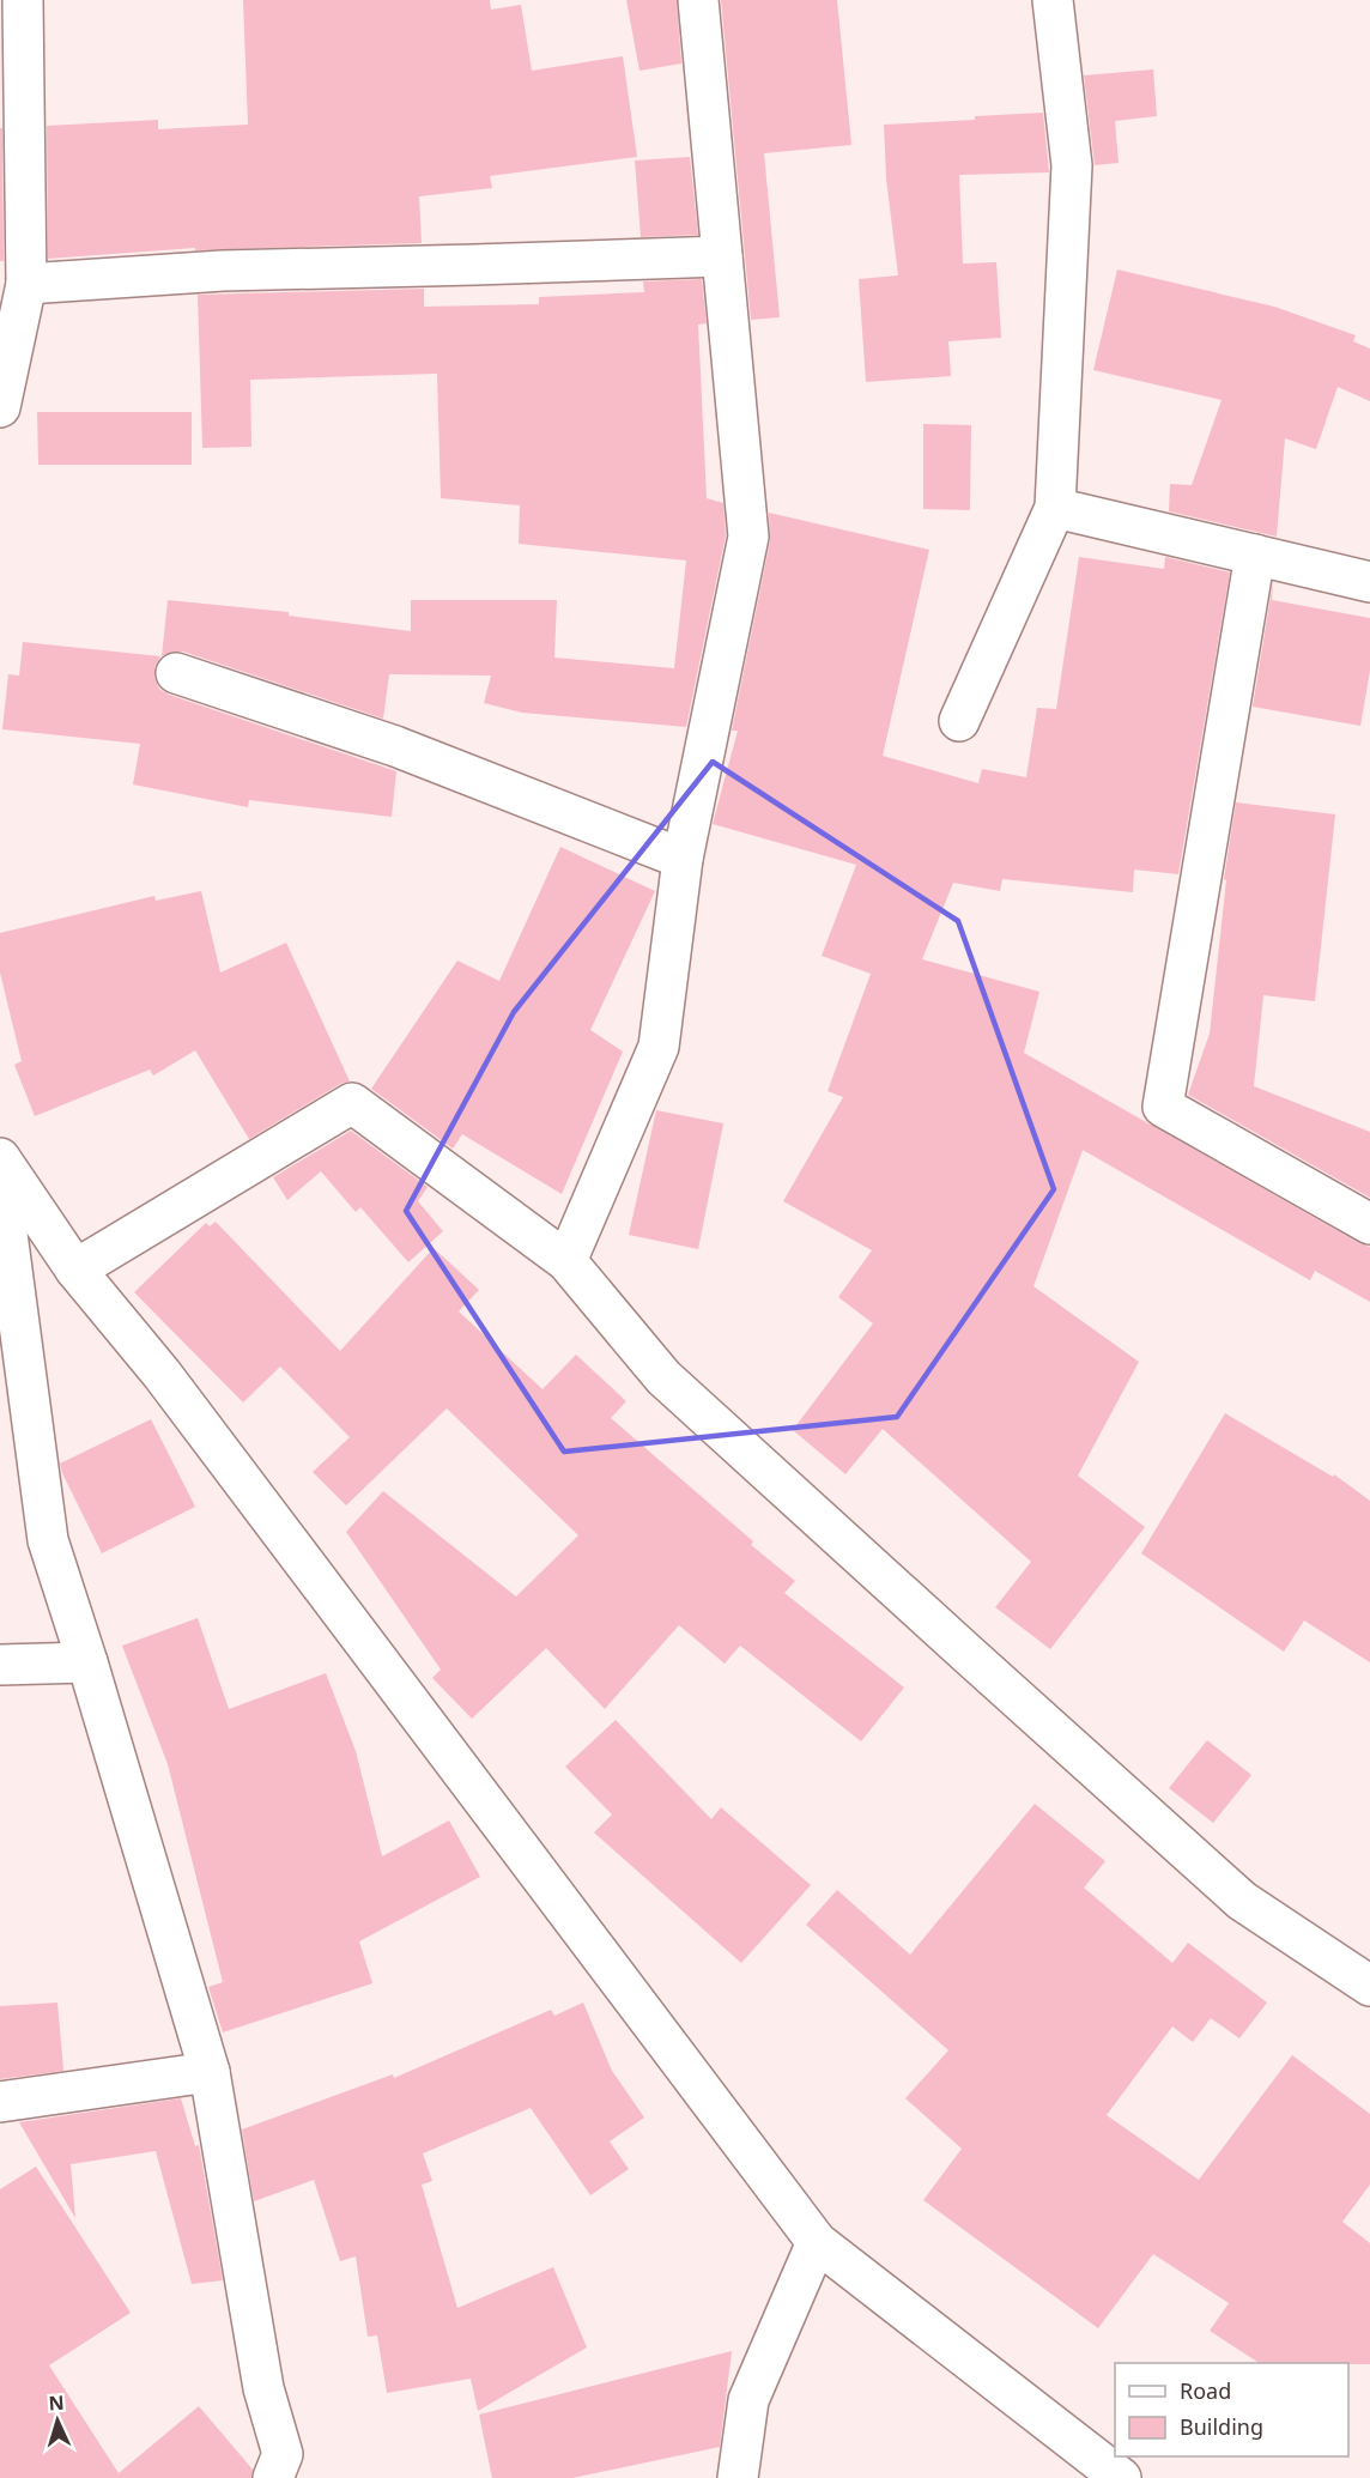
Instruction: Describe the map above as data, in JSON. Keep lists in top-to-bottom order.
{
  "legend": ["Road", "Building"],
  "north": "top"
}
